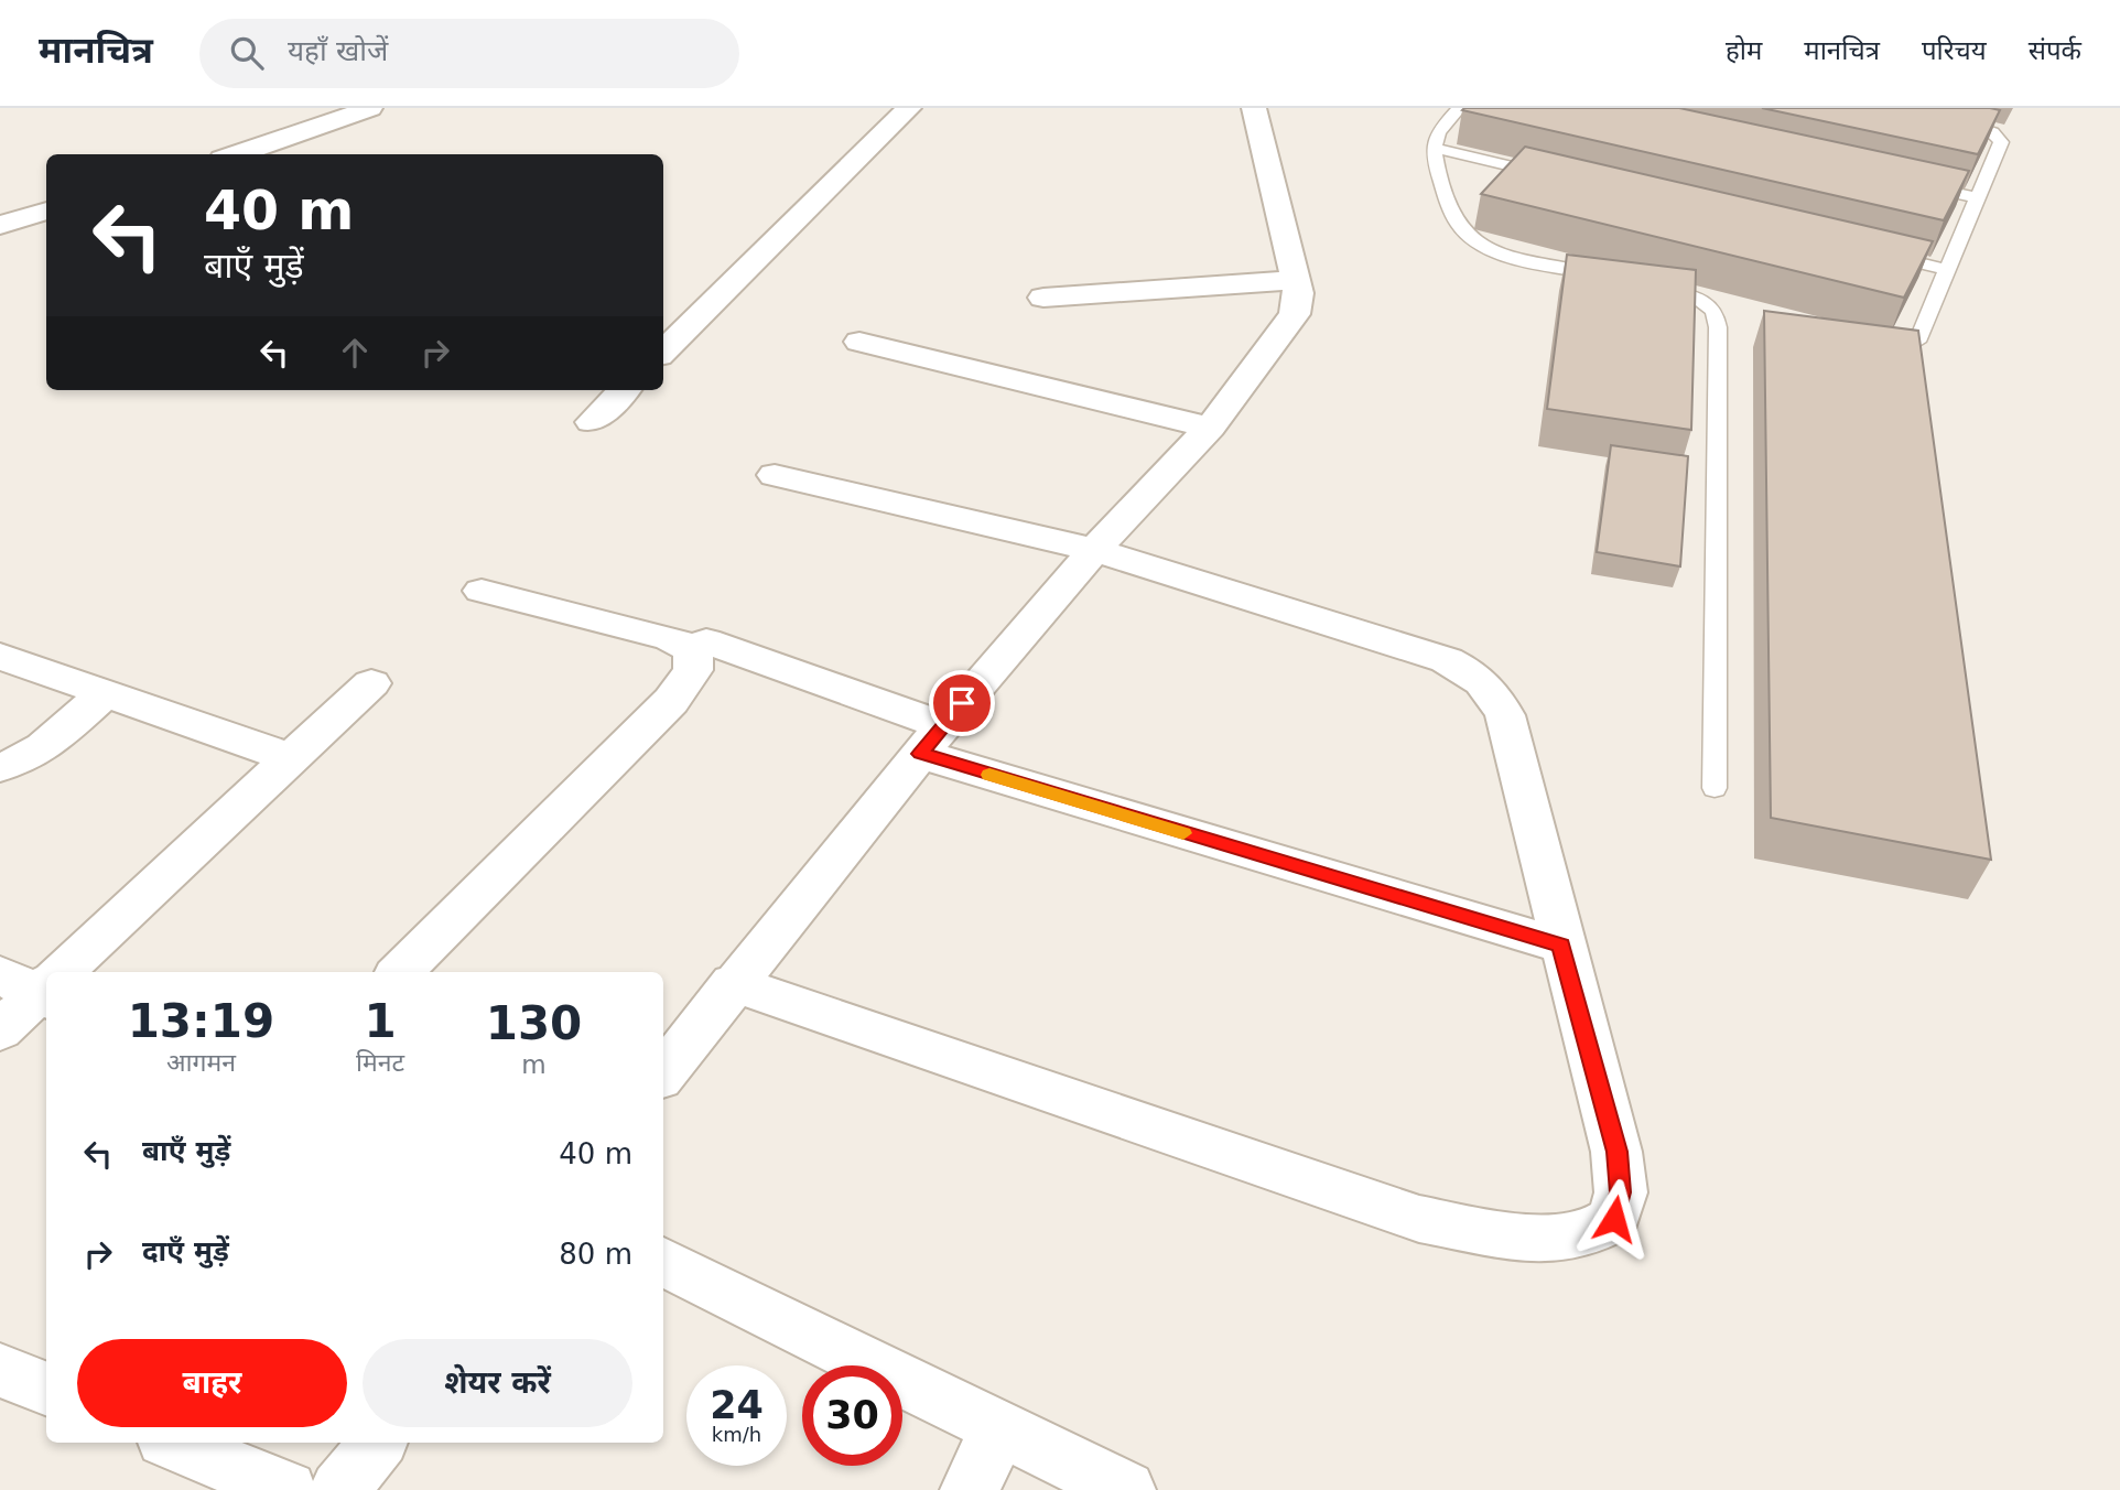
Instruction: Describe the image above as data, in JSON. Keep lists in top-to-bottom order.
{
  "page": {
    "header": "मानचित्र",
    "search": "यहाँ खोजें",
    "nav": [
      "होम",
      "मानचित्र",
      "परिचय",
      "संपर्क"
    ],
    "turn": ["40 m", "बाएँ मुड़ें"],
    "eta": [
      "13:19",
      "आगमन",
      "1",
      "मिनट",
      "130",
      "m"
    ],
    "list": [
      {
        "name": "बाएँ मुड़ें",
        "value": "40 m"
      },
      {
        "name": "दाएँ मुड़ें",
        "value": "80 m"
      }
    ],
    "buttons": ["बाहर", "शेयर करें"],
    "speed": "24 km/h",
    "limit": "30"
  }
}
